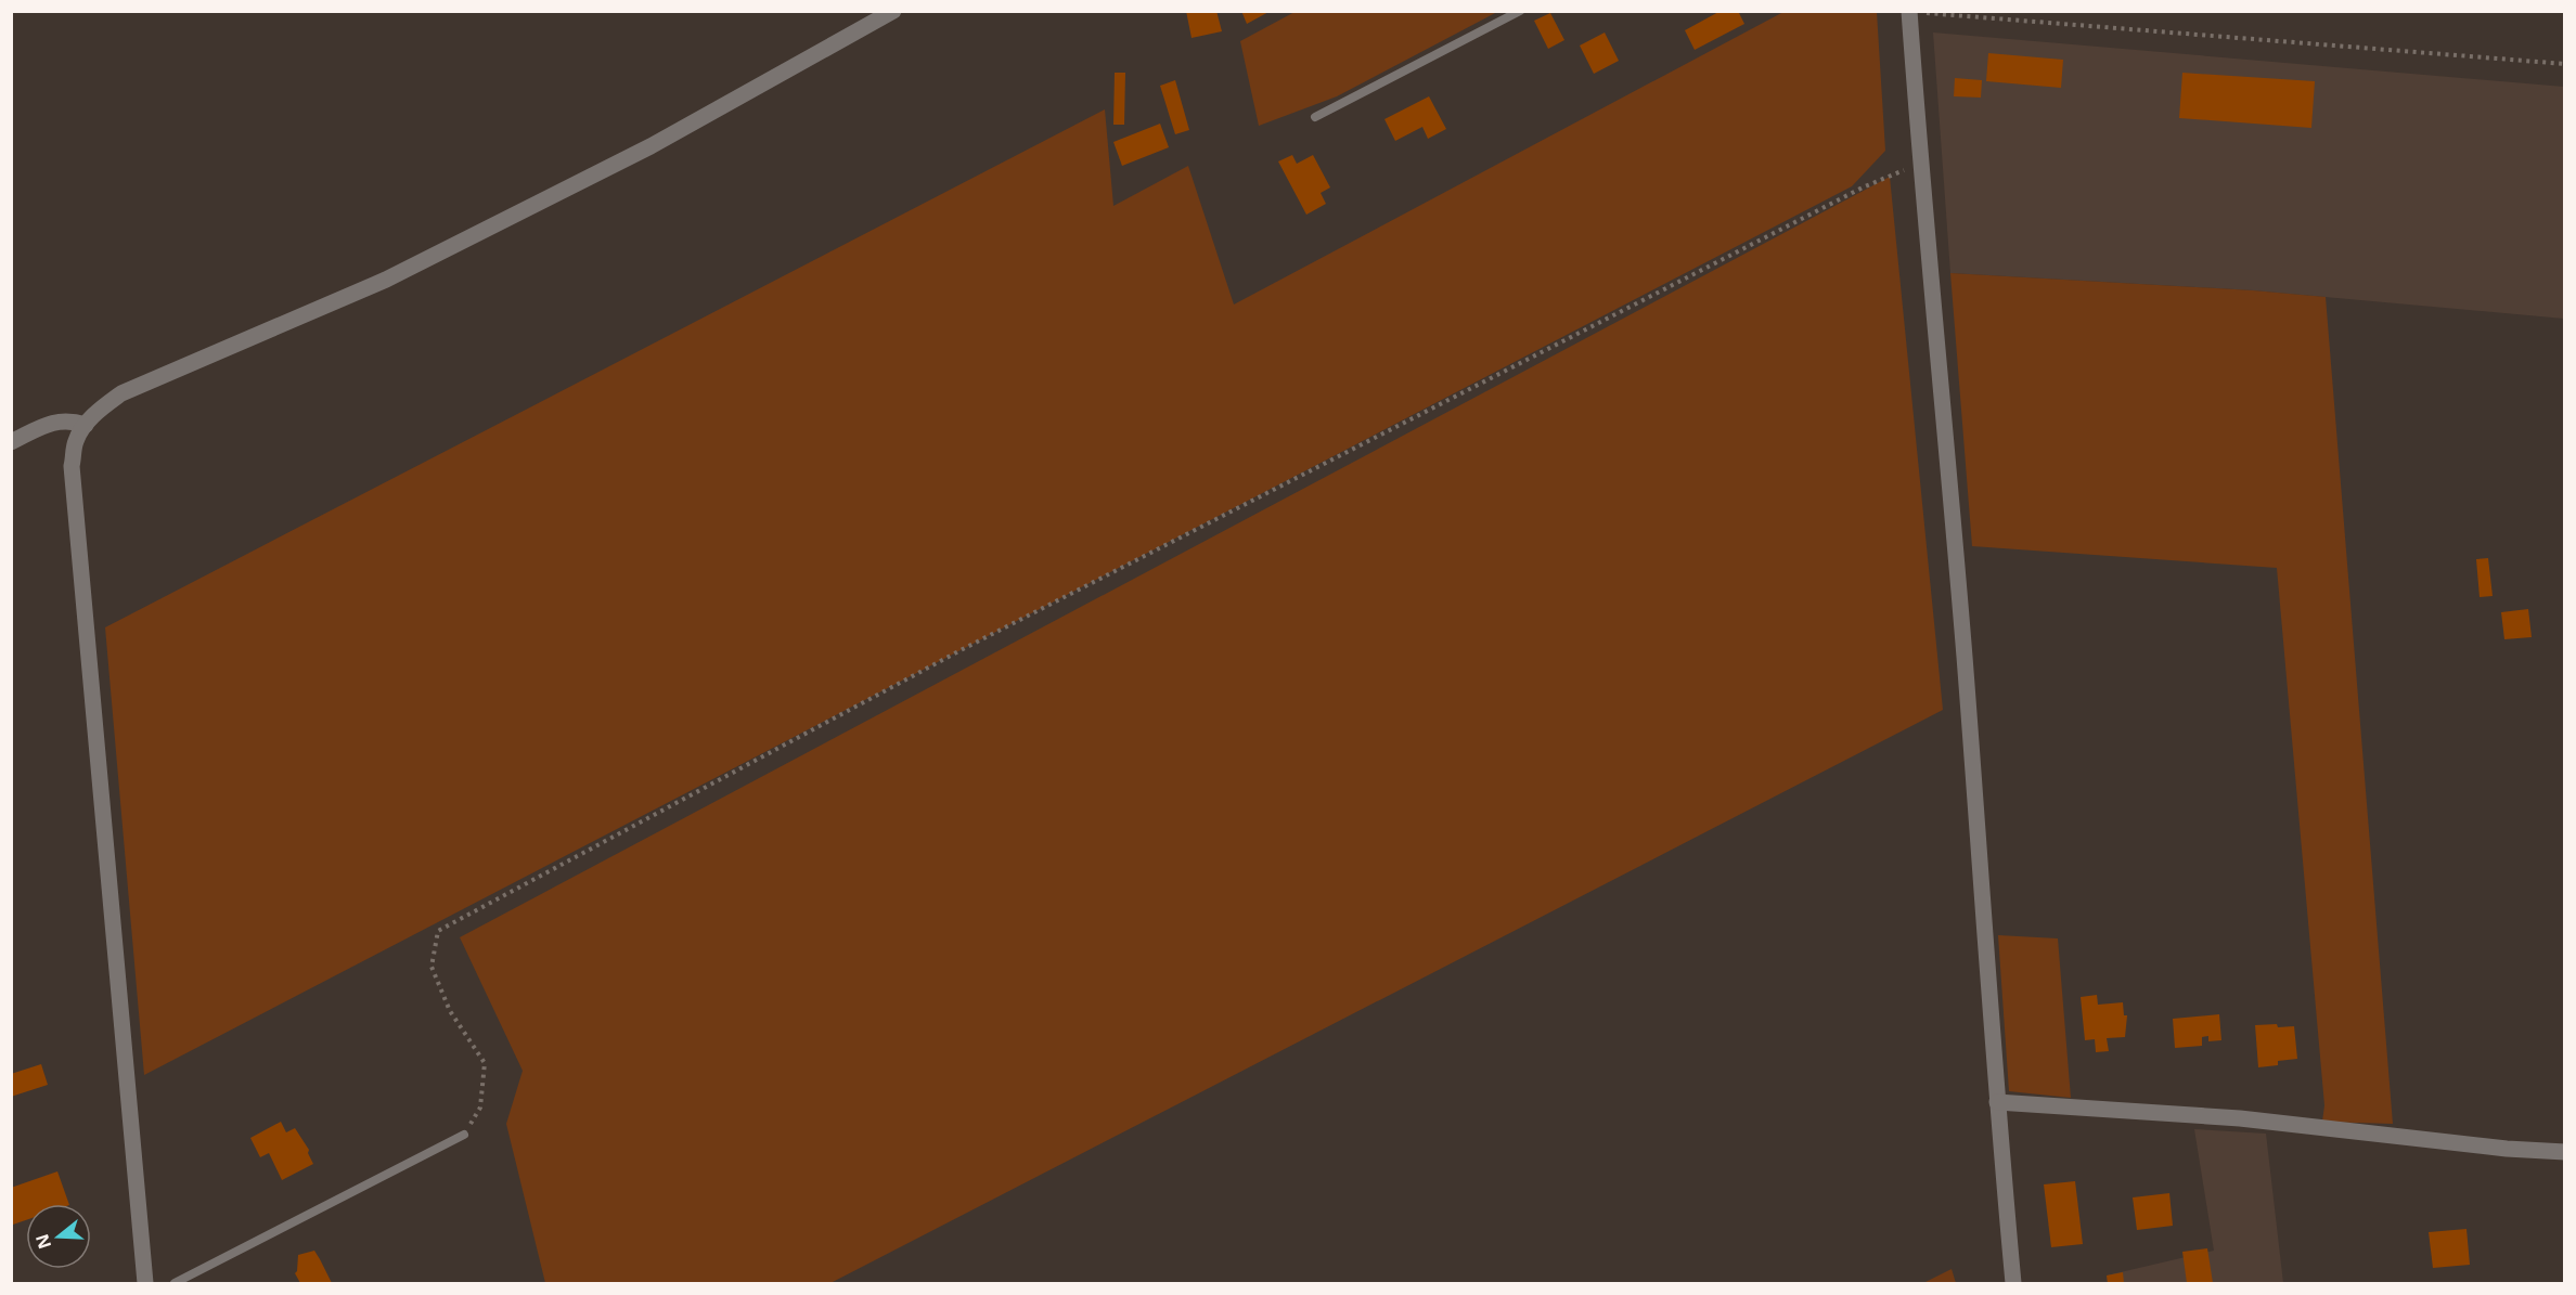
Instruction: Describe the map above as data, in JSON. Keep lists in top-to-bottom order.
{
  "north": "left"
}
